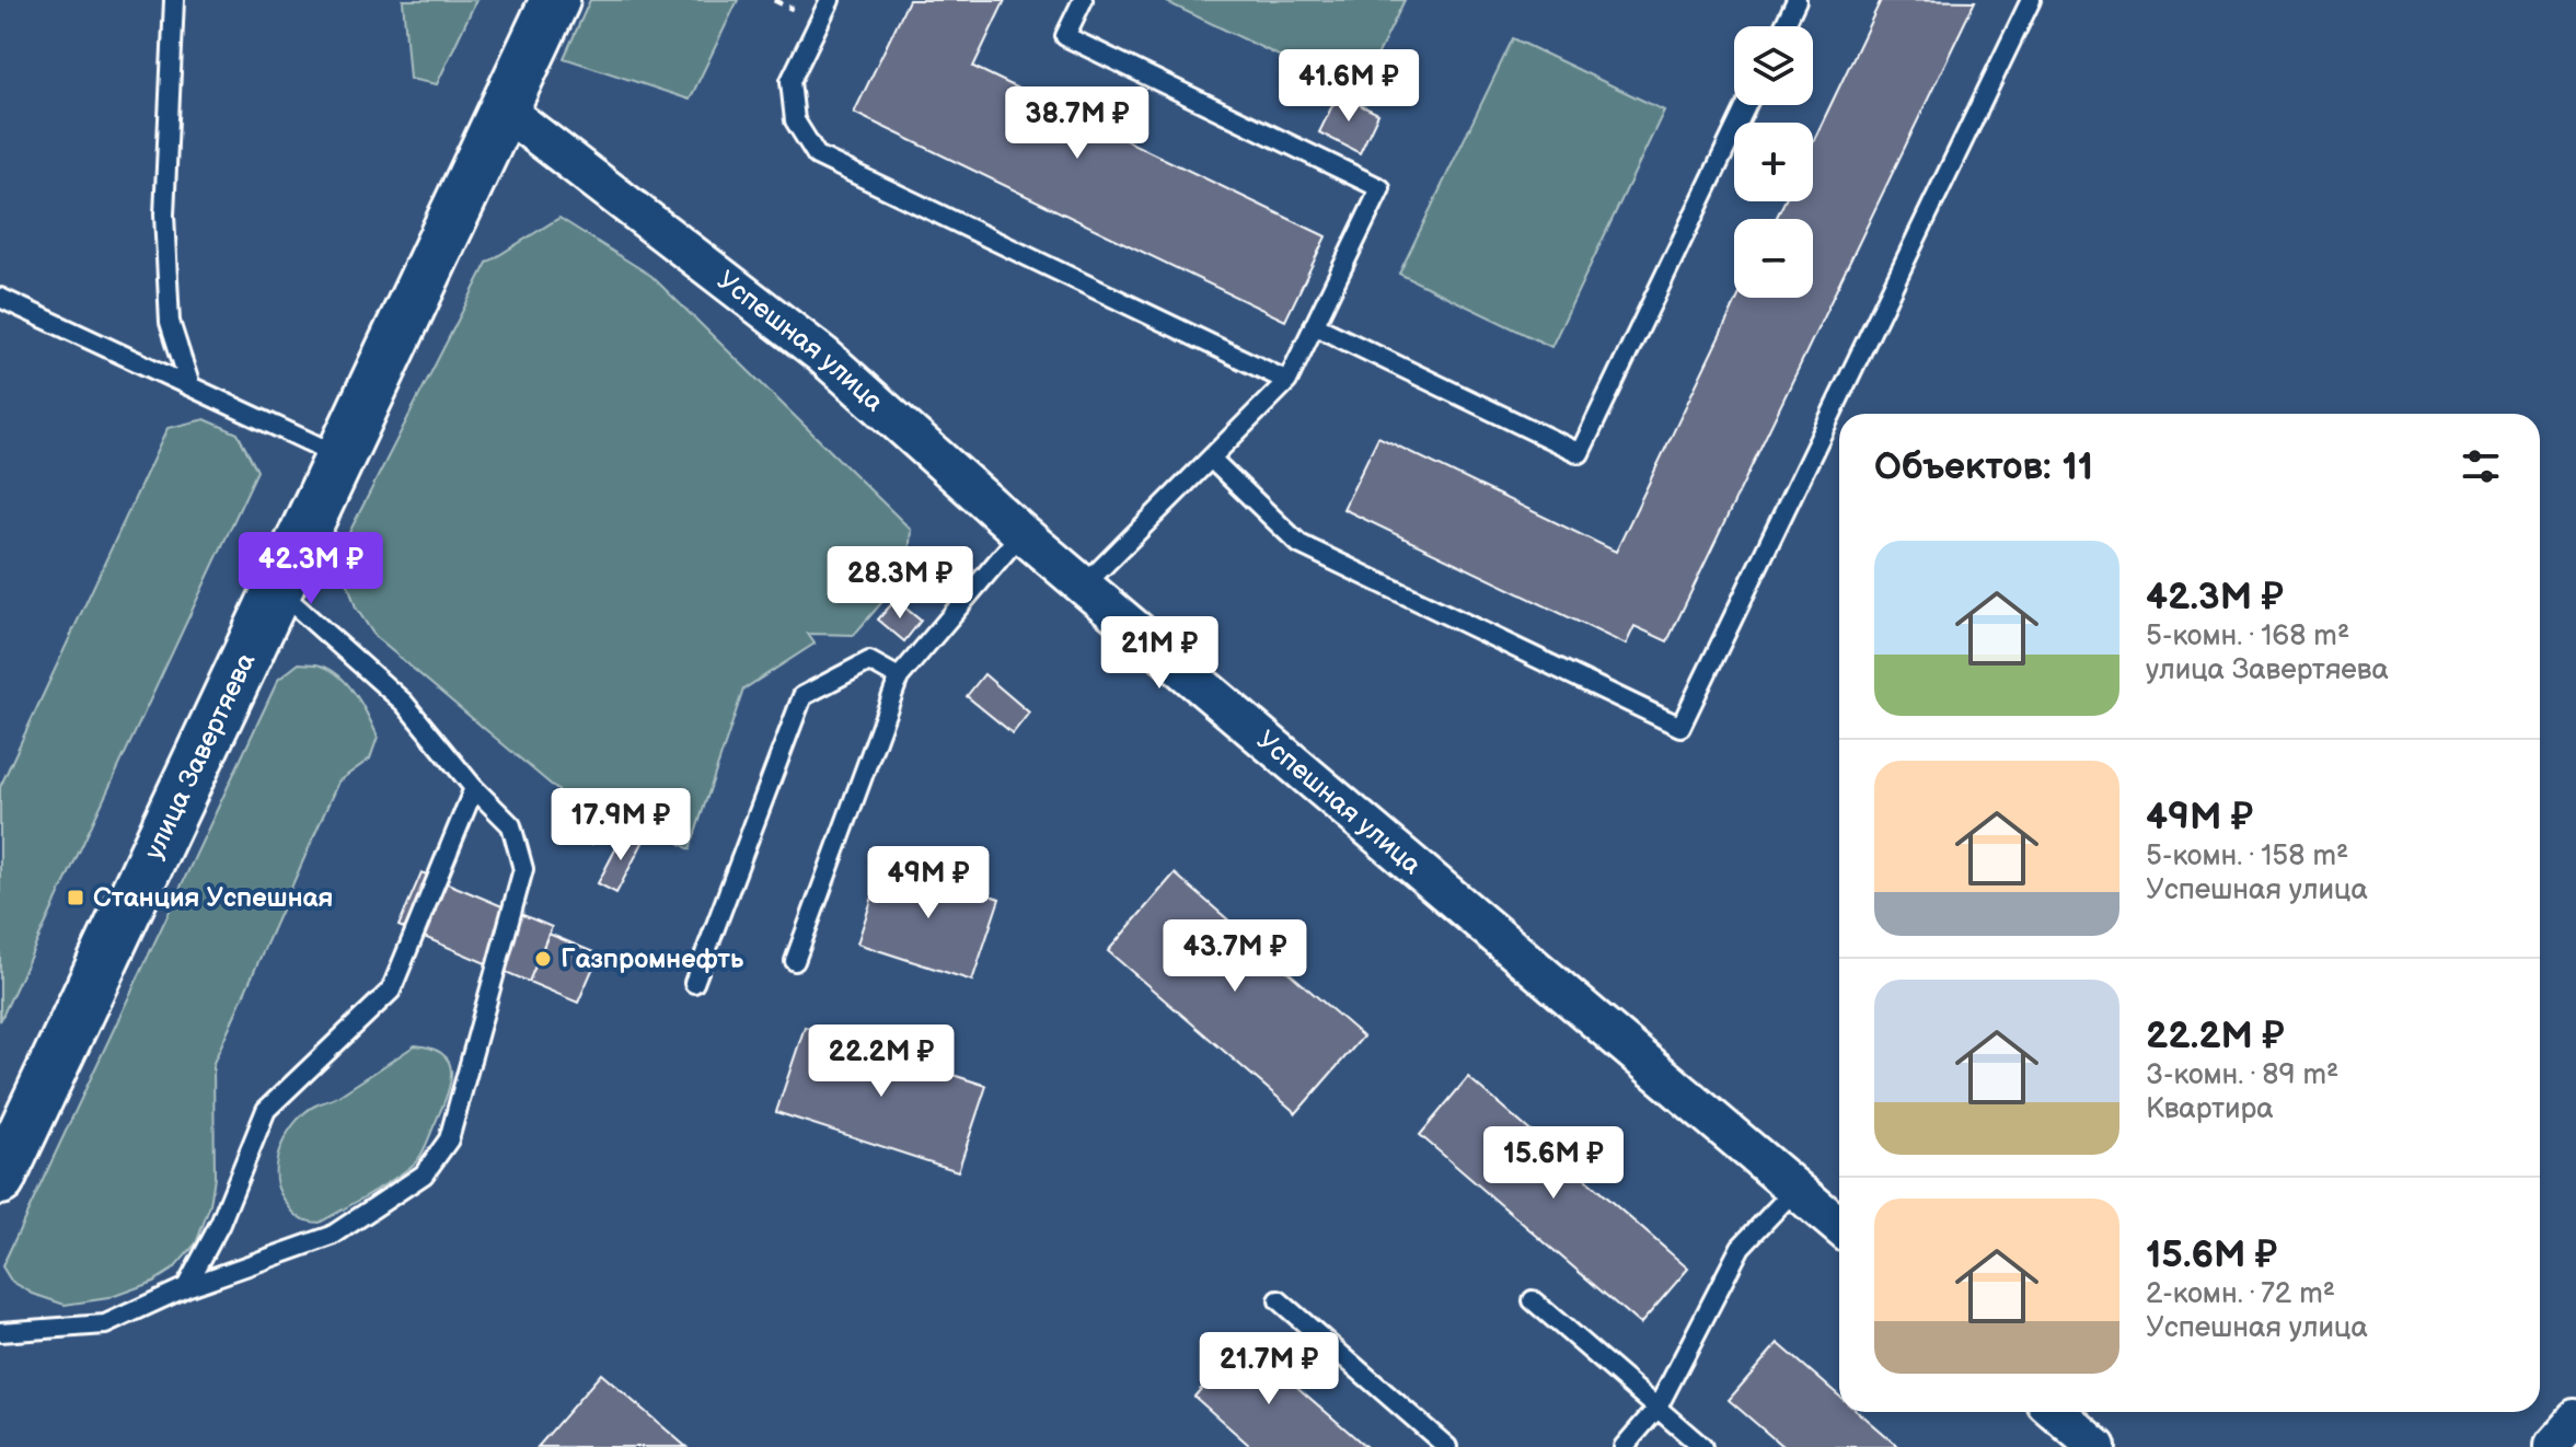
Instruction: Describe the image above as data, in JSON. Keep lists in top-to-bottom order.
{
  "streets": {
    "main road": ["улица Завертяева"],
    "street": ["Успешная улица"]
  },
  "crossings": [
    ["Успешная улица", "улица Завертяева"]
  ],
  "places": {
    "transit": ["Станция Успешная"],
    "other": ["Газпромнефть"]
  },
  "page": {
    "map_buttons": ["+", "−"],
    "price": [
      "41.6M ₽",
      "38.7M ₽",
      "42.3M ₽",
      "28.3M ₽",
      "21M ₽",
      "17.9M ₽",
      "49M ₽",
      "43.7M ₽",
      "22.2M ₽",
      "15.6M ₽",
      "21.7M ₽"
    ],
    "heading": "Объектов: 11",
    "list": [
      {
        "name": "42.3M ₽",
        "note": "5-комн. · 168 m² · улица Завертяева"
      },
      {
        "name": "49M ₽",
        "note": "5-комн. · 158 m² · Успешная улица"
      },
      {
        "name": "22.2M ₽",
        "note": "3-комн. · 89 m² · Квартира"
      },
      {
        "name": "15.6M ₽",
        "note": "2-комн. · 72 m² · Успешная улица"
      }
    ]
  }
}
